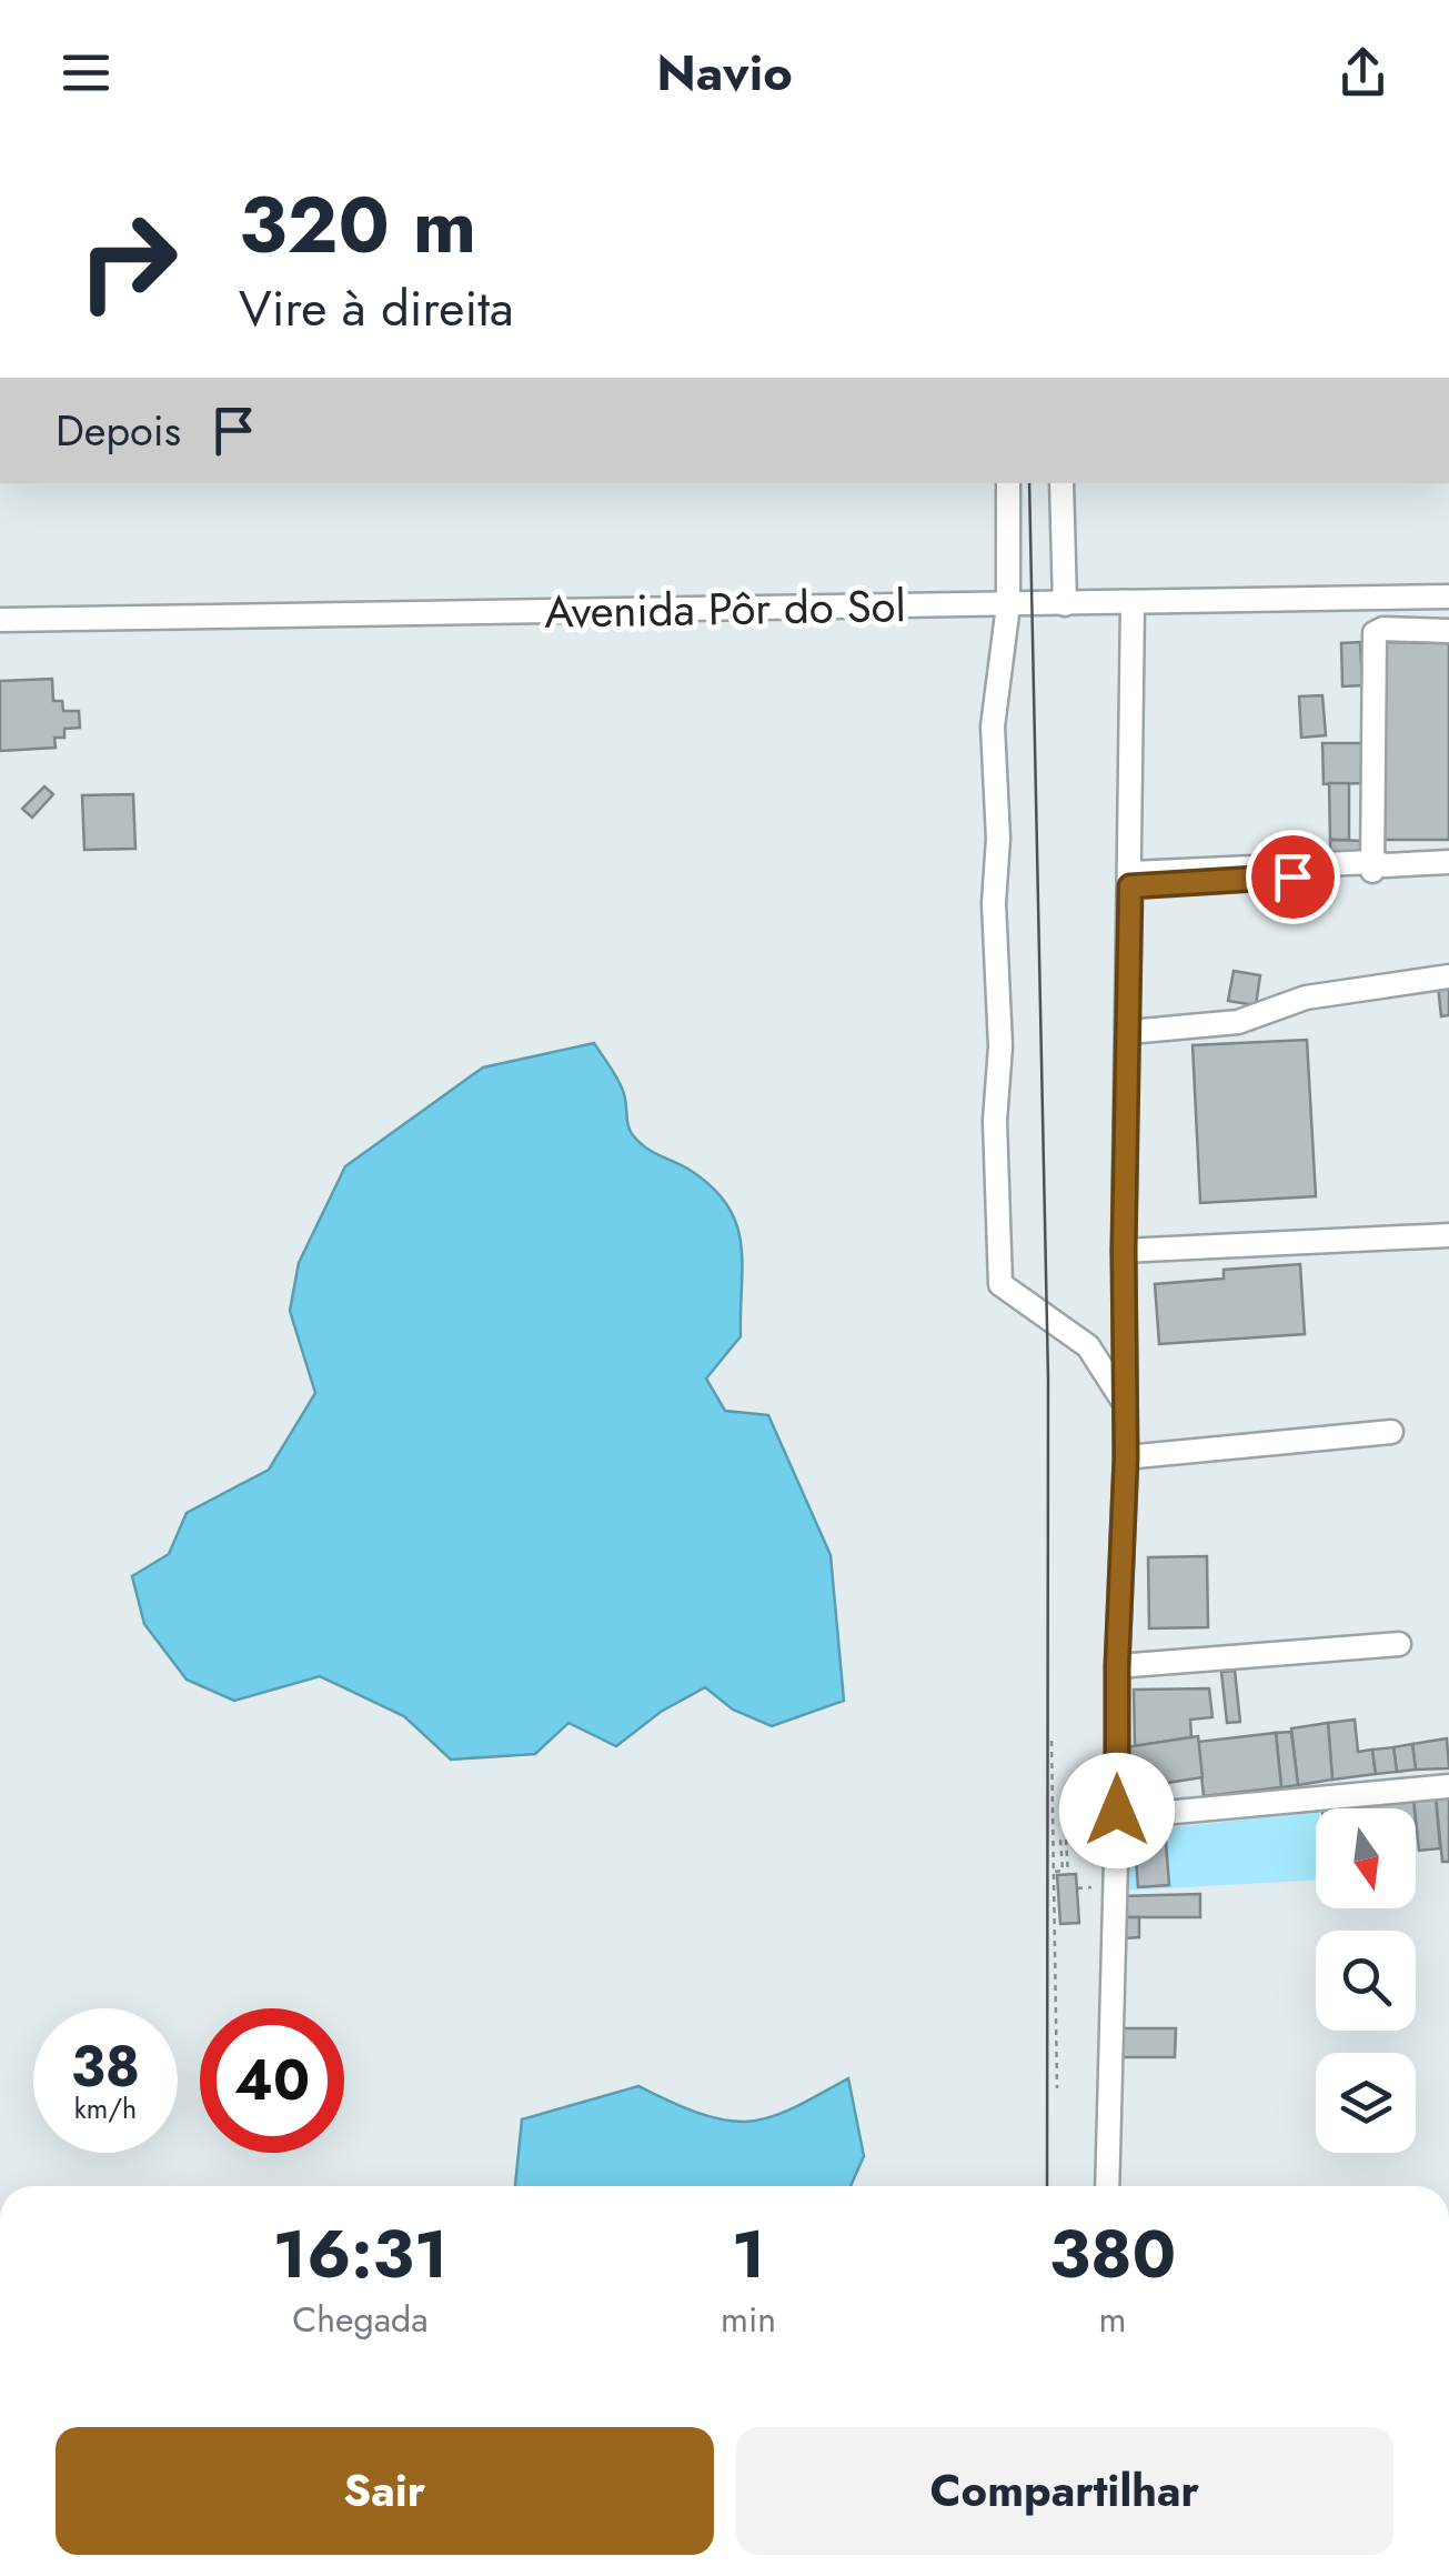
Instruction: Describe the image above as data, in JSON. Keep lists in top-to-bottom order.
{
  "streets": {
    "street": ["Avenida Pôr do Sol"]
  },
  "north": "bottom",
  "page": {
    "header": "Navio",
    "turn": ["320 m", "Vire à direita"],
    "then": "Depois",
    "speed": "38 km/h",
    "limit": "40",
    "eta": [
      "16:31",
      "Chegada",
      "1",
      "min",
      "380",
      "m"
    ],
    "buttons": ["Sair", "Compartilhar"]
  }
}
